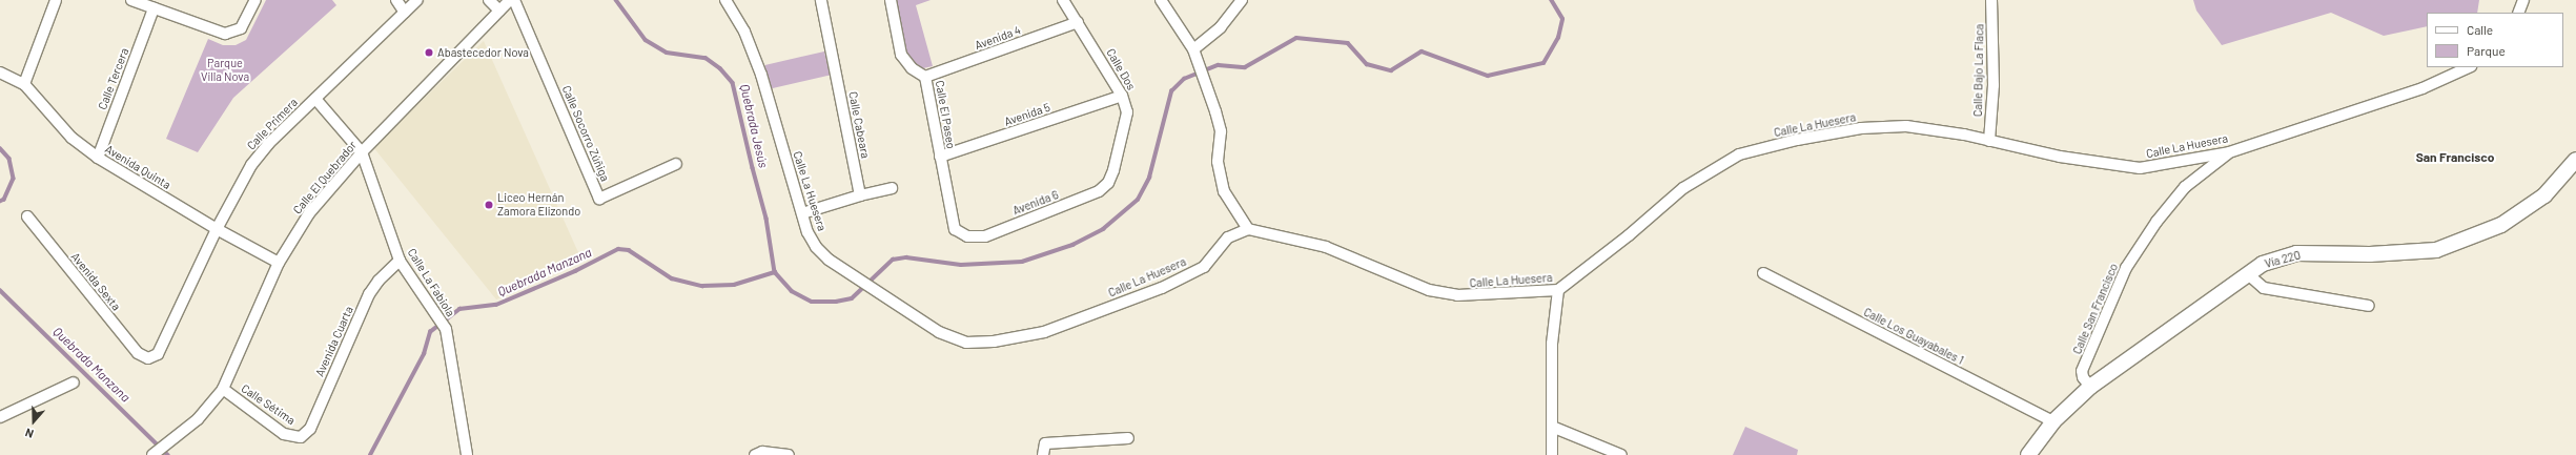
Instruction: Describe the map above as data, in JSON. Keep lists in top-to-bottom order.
{
  "streets": {
    "main road": ["Vía 220"],
    "street": [
      "Avenida 4",
      "Calle Dos",
      "Calle Bajo La Flaca",
      "Calle Tercera",
      "Calle El Paseo",
      "Avenida 5",
      "Calle Primera",
      "Calle Cabeara",
      "Calle La Huesera",
      "Calle Socorro Zúñiga",
      "Avenida Quinta",
      "Calle El Quebrador",
      "Avenida 6",
      "Avenida Sexta",
      "Calle La Fabiola",
      "Calle San Francisco",
      "Calle Los Guayabales 1",
      "Avenida Cuarta",
      "Calle Sétima"
    ]
  },
  "crossings": [
    ["Avenida 4", "Calle Dos"],
    ["Avenida 4", "Calle El Paseo"],
    ["Calle Dos", "Avenida 5"],
    ["Calle Dos", "Avenida 6"],
    ["Calle Bajo La Flaca", "Calle La Huesera"],
    ["Calle Tercera", "Avenida Quinta"],
    ["Calle El Paseo", "Avenida 5"],
    ["Calle El Paseo", "Avenida 6"],
    ["Calle Primera", "Avenida Quinta"],
    ["Calle Primera", "Avenida Sexta"],
    ["Calle La Huesera", "Calle San Francisco"],
    ["Avenida Quinta", "Calle El Quebrador"],
    ["Calle El Quebrador", "Calle La Fabiola"],
    ["Calle El Quebrador", "Calle Sétima"],
    ["Vía 220", "Calle San Francisco"],
    ["Vía 220", "Calle Los Guayabales 1"],
    ["Calle La Fabiola", "Avenida Cuarta"],
    ["Avenida Cuarta", "Calle Sétima"]
  ],
  "districts": ["San Francisco"],
  "water": ["Quebrada Jesús", "Quebrada Manzana"],
  "parks": ["Parque Villa Nova"],
  "places": ["Abastecedor Nova", "Liceo Hernán Zamora Elizondo"],
  "legend": ["Calle", "Parque"],
  "north": "bottom"
}
